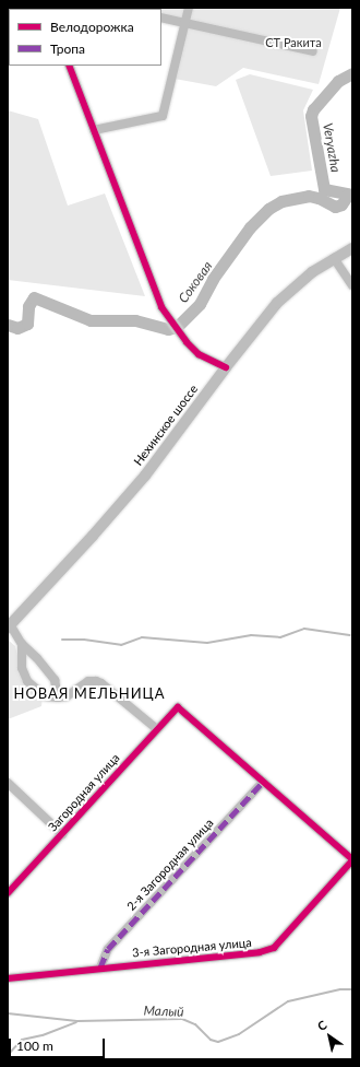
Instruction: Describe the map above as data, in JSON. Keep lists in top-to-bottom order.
{
  "streets": {
    "main road": ["Нехинское шоссе"],
    "street": ["Загородная улица", "2-я Загородная улица", "3-я Загородная улица"]
  },
  "crossings": [
    ["Загородная улица", "2-я Загородная улица"],
    ["2-я Загородная улица", "3-я Загородная улица"]
  ],
  "districts": ["НОВАЯ МЕЛЬНИЦА"],
  "water": ["Veryazha", "Соковая", "Малый"],
  "parks": ["СТ Ракита"],
  "legend": ["Велодорожка", "Тропа"],
  "scale_bar": "100 m",
  "north": "top left"
}
